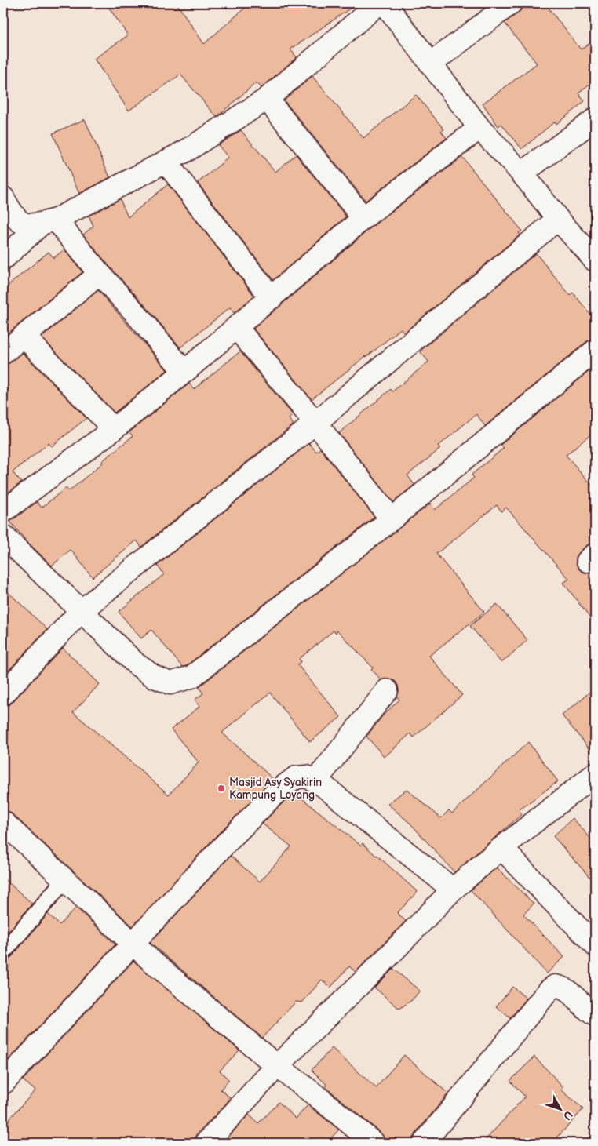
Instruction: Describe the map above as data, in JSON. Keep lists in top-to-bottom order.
{
  "places": ["Masjid Asy Syakirin Kampung Loyang"],
  "north": "bottom right"
}
